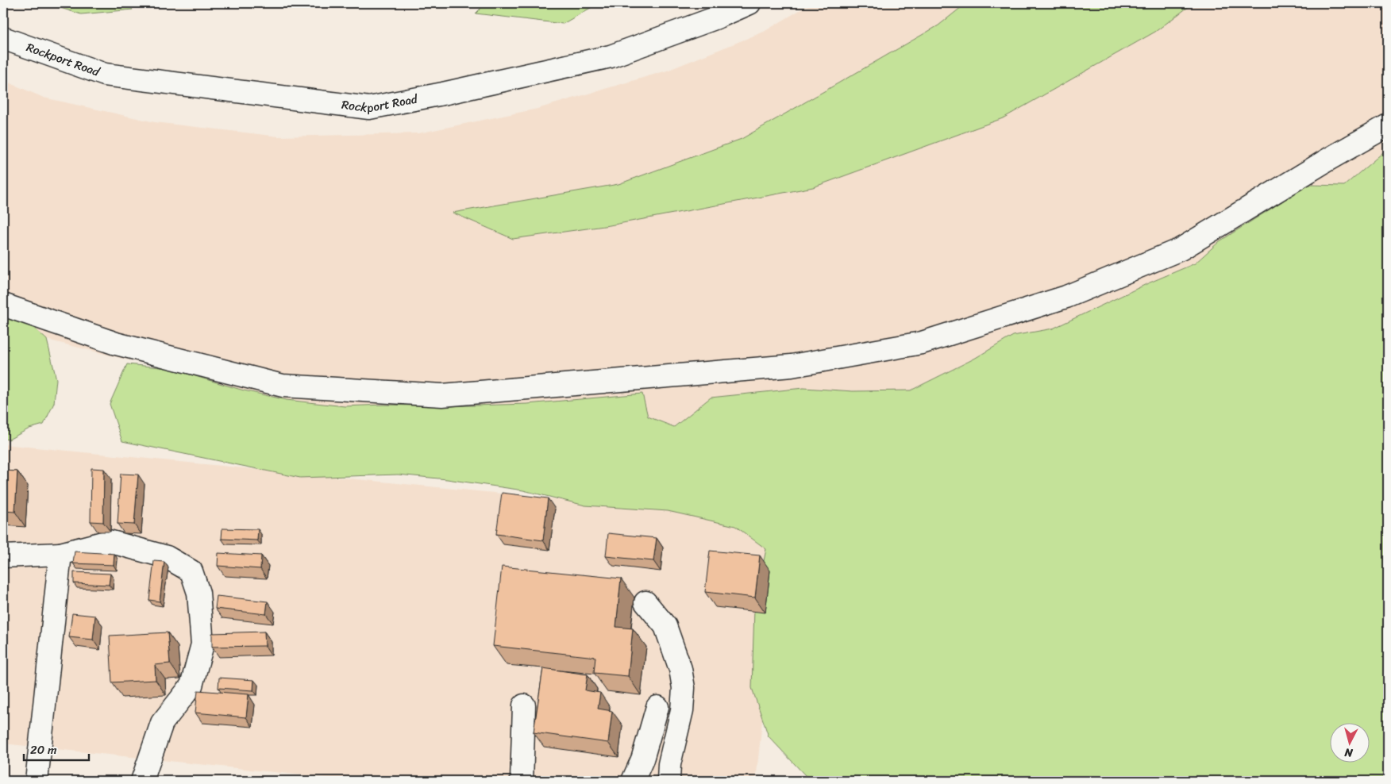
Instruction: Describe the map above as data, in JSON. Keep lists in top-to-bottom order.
{
  "streets": {
    "street": ["Rockport Road"]
  },
  "scale_bar": "20 m",
  "north": "bottom"
}
